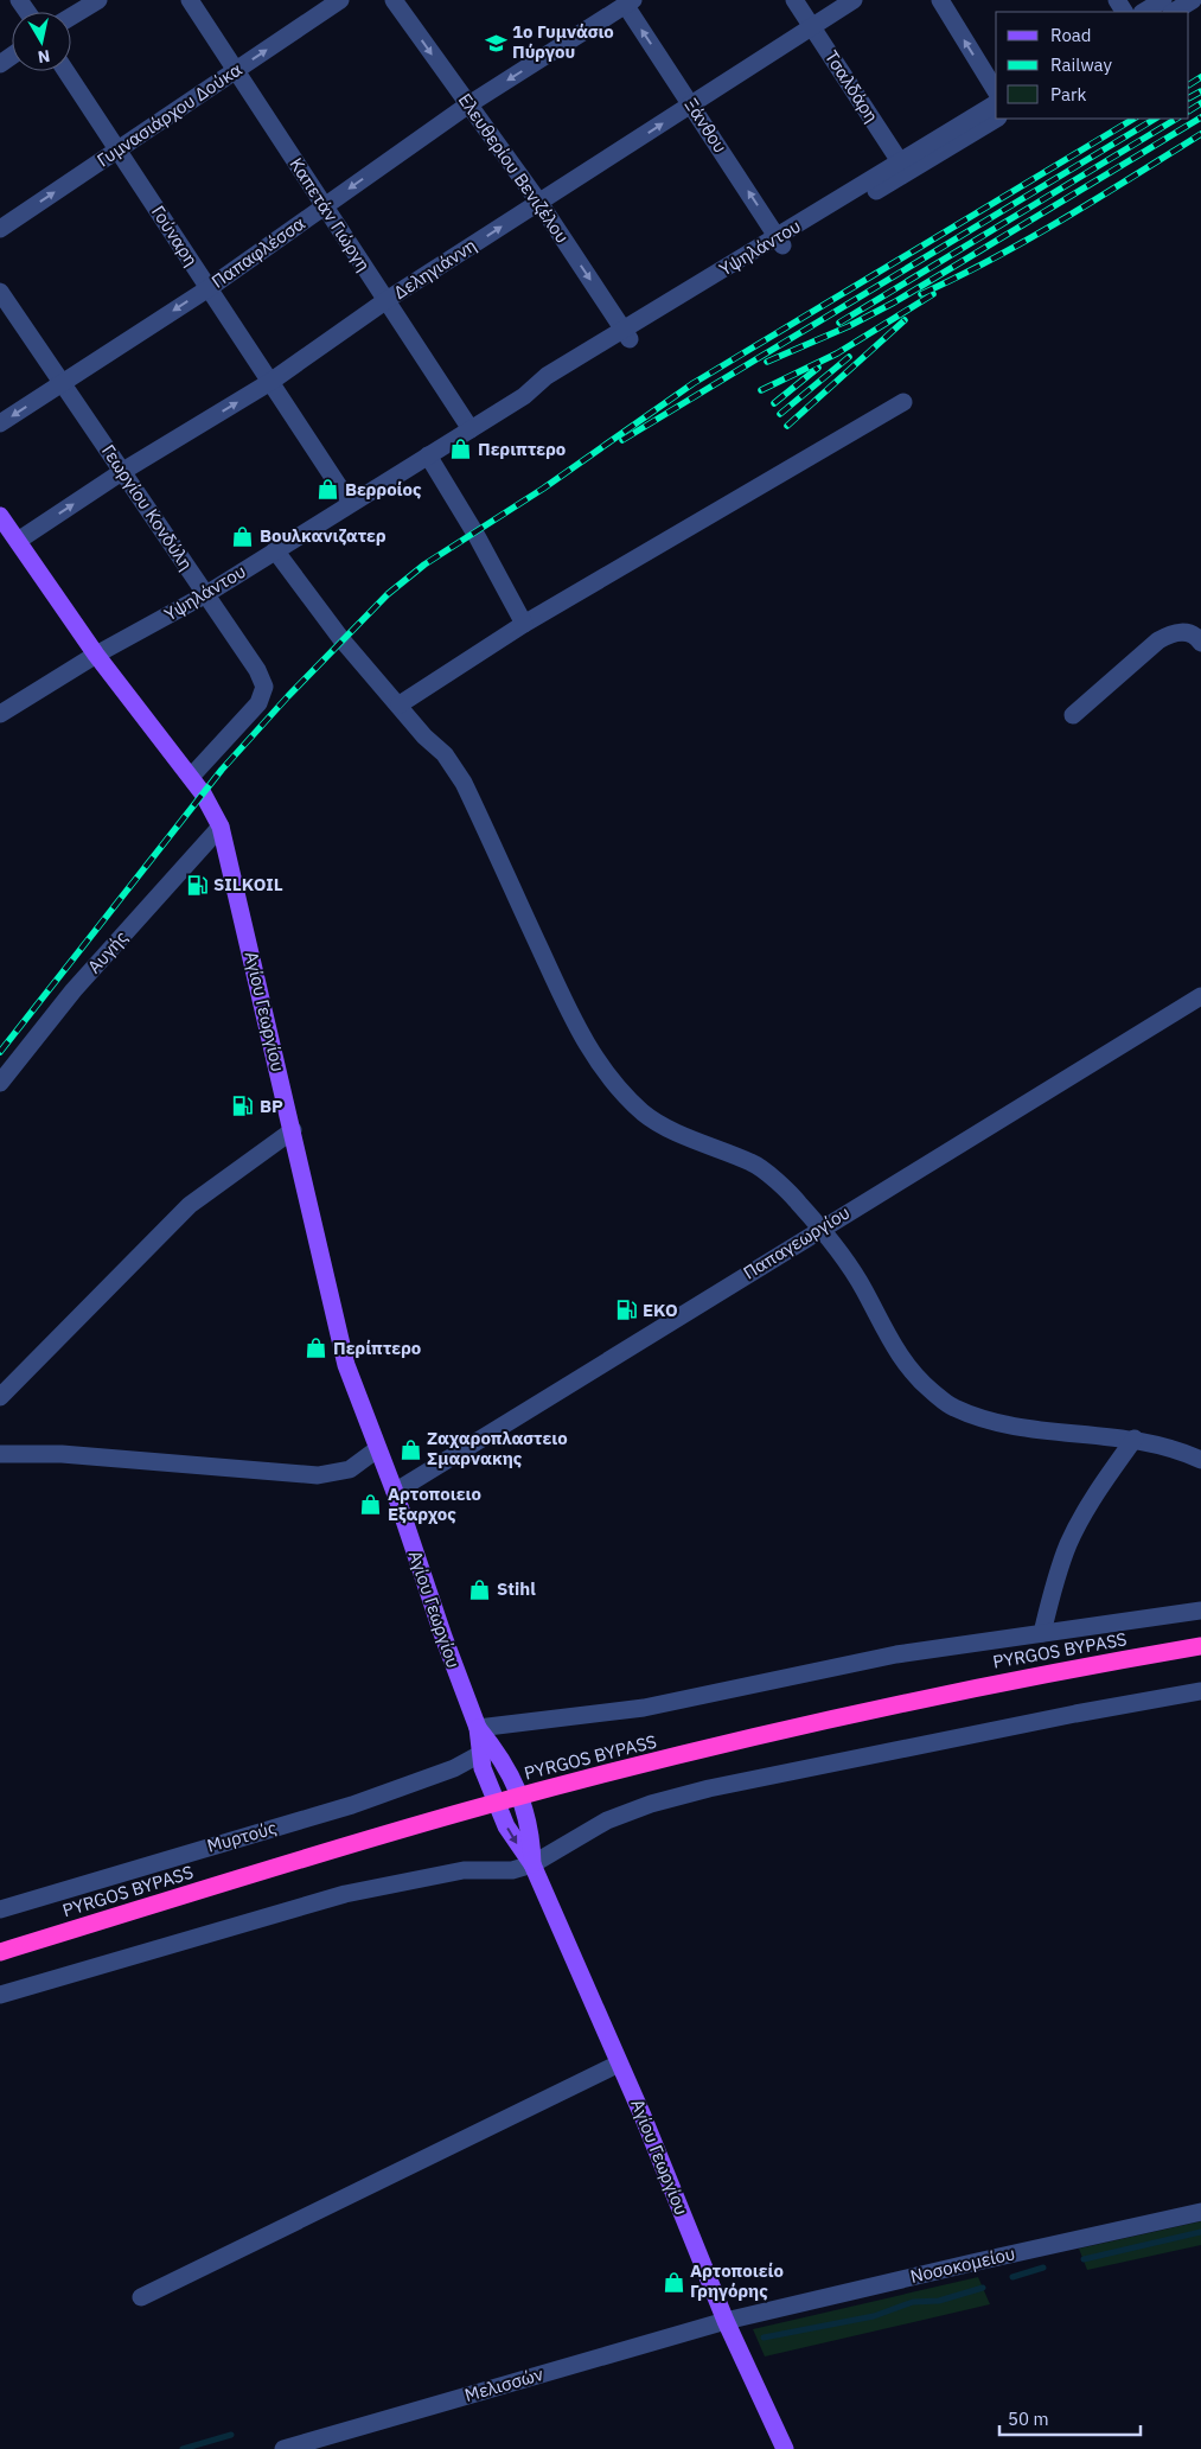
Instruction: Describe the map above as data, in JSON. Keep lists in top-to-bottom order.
{
  "streets": {
    "highway": ["PYRGOS BYPASS"],
    "main road": ["Αγίου Γεωργίου"],
    "street": [
      "Τσαλδάρη",
      "Γυμνασιάρχου Δούκα",
      "Ξάνθου",
      "Ελευθερίου Βενιζέλου",
      "Καπετάν Γιώργη",
      "Γούναρη",
      "Υψηλάντου",
      "Παπαφλέσσα",
      "Δεληγιάννη",
      "Γεωργίου Κονδύλη",
      "Αυγής",
      "Παπαγεωργίου",
      "Μυρτούς",
      "Νοσοκομείου",
      "Μελισσών"
    ]
  },
  "crossings": [
    ["Τσαλδάρη", "Υψηλάντου"],
    ["Τσαλδάρη", "Δεληγιάννη"],
    ["Γυμνασιάρχου Δούκα", "Καπετάν Γιώργη"],
    ["Γυμνασιάρχου Δούκα", "Γούναρη"],
    ["Ξάνθου", "Υψηλάντου"],
    ["Ξάνθου", "Παπαφλέσσα"],
    ["Ξάνθου", "Δεληγιάννη"],
    ["Ελευθερίου Βενιζέλου", "Υψηλάντου"],
    ["Ελευθερίου Βενιζέλου", "Παπαφλέσσα"],
    ["Ελευθερίου Βενιζέλου", "Δεληγιάννη"],
    ["Καπετάν Γιώργη", "Υψηλάντου"],
    ["Καπετάν Γιώργη", "Παπαφλέσσα"],
    ["Καπετάν Γιώργη", "Δεληγιάννη"],
    ["Γούναρη", "Υψηλάντου"],
    ["Γούναρη", "Παπαφλέσσα"],
    ["Γούναρη", "Δεληγιάννη"],
    ["Υψηλάντου", "Γεωργίου Κονδύλη"],
    ["Υψηλάντου", "Αγίου Γεωργίου"],
    ["Παπαφλέσσα", "Γεωργίου Κονδύλη"],
    ["Δεληγιάννη", "Γεωργίου Κονδύλη"],
    ["Δεληγιάννη", "Αγίου Γεωργίου"],
    ["Γεωργίου Κονδύλη", "Αγίου Γεωργίου"],
    ["Αυγής", "Αγίου Γεωργίου"],
    ["Αγίου Γεωργίου", "Παπαγεωργίου"],
    ["Αγίου Γεωργίου", "PYRGOS BYPASS"],
    ["Αγίου Γεωργίου", "Μυρτούς"],
    ["Αγίου Γεωργίου", "Νοσοκομείου"],
    ["Αγίου Γεωργίου", "Μελισσών"],
    ["Νοσοκομείου", "Μελισσών"]
  ],
  "one_way": [
    "Γυμνασιάρχου Δούκα",
    "Ξάνθου",
    "Ελευθερίου Βενιζέλου",
    "Παπαφλέσσα",
    "Δεληγιάννη"
  ],
  "places": {
    "school or university": ["1ο Γυμνάσιο Πύργου"],
    "shop": [
      "Περιπτερο",
      "Βερροίος",
      "Βουλκανιζατερ",
      "Περίπτερο",
      "Ζαχαροπλαστειο Σμαρνακης",
      "Αρτοποιειο Εξαρχος",
      "Stihl",
      "Αρτοποιείο Γρηγόρης"
    ],
    "fuel station": ["SILKOIL", "BP", "EKO"]
  },
  "legend": ["Road", "Railway", "Park"],
  "scale_bar": "50 m",
  "north": "bottom"
}
